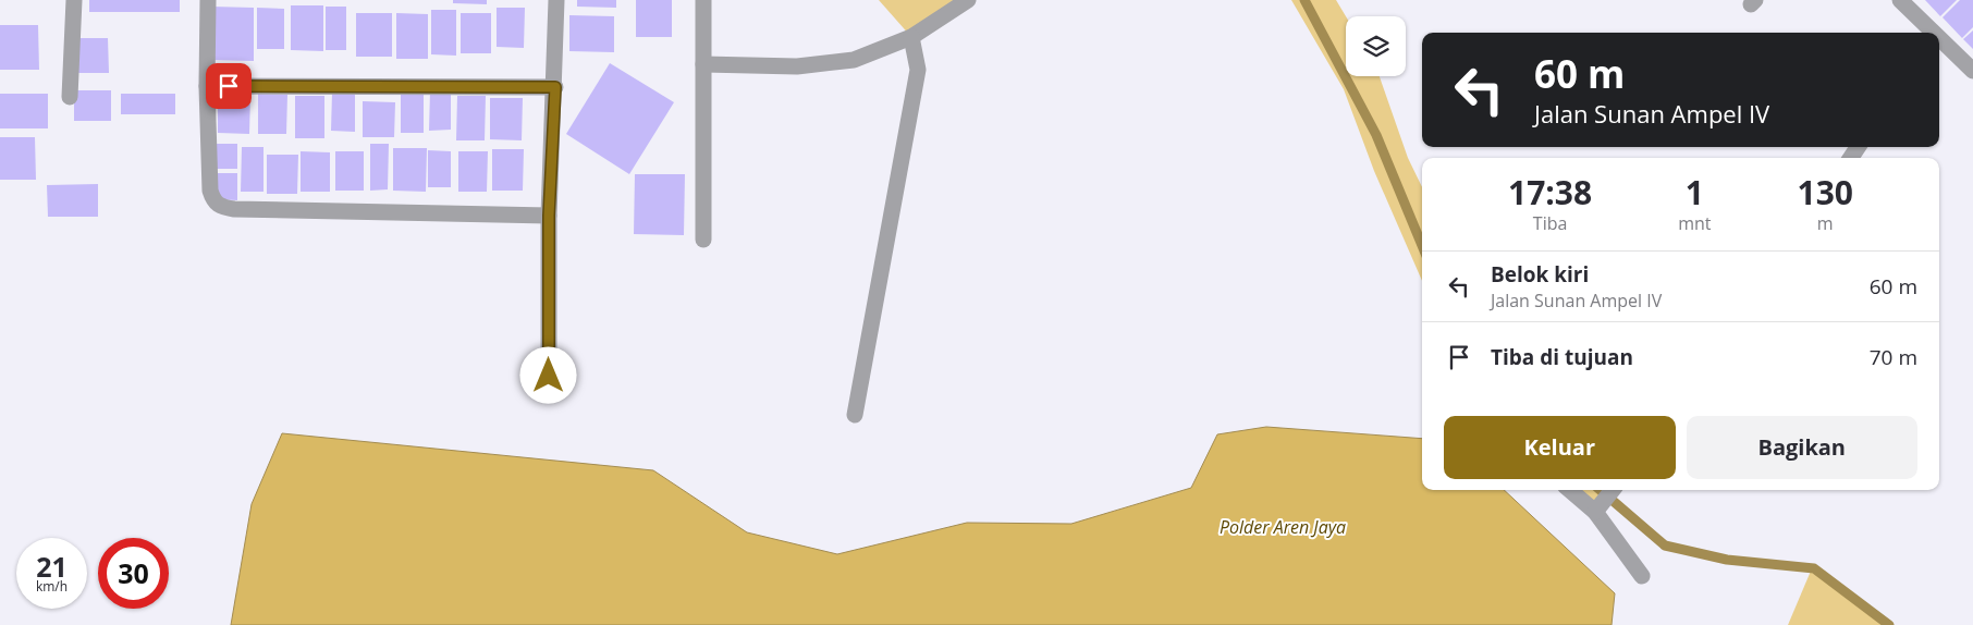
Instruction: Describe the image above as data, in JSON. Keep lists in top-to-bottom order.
{
  "water": ["Polder Aren Jaya"],
  "page": {
    "turn": ["60 m", "Jalan Sunan Ampel IV"],
    "eta": [
      "17:38",
      "Tiba",
      "1",
      "mnt",
      "130",
      "m"
    ],
    "list": [
      {
        "name": "Belok kiri",
        "note": "Jalan Sunan Ampel IV",
        "value": "60 m"
      },
      {
        "name": "Tiba di tujuan",
        "value": "70 m"
      }
    ],
    "buttons": ["Keluar", "Bagikan"],
    "speed": "21 km/h",
    "limit": "30"
  }
}
